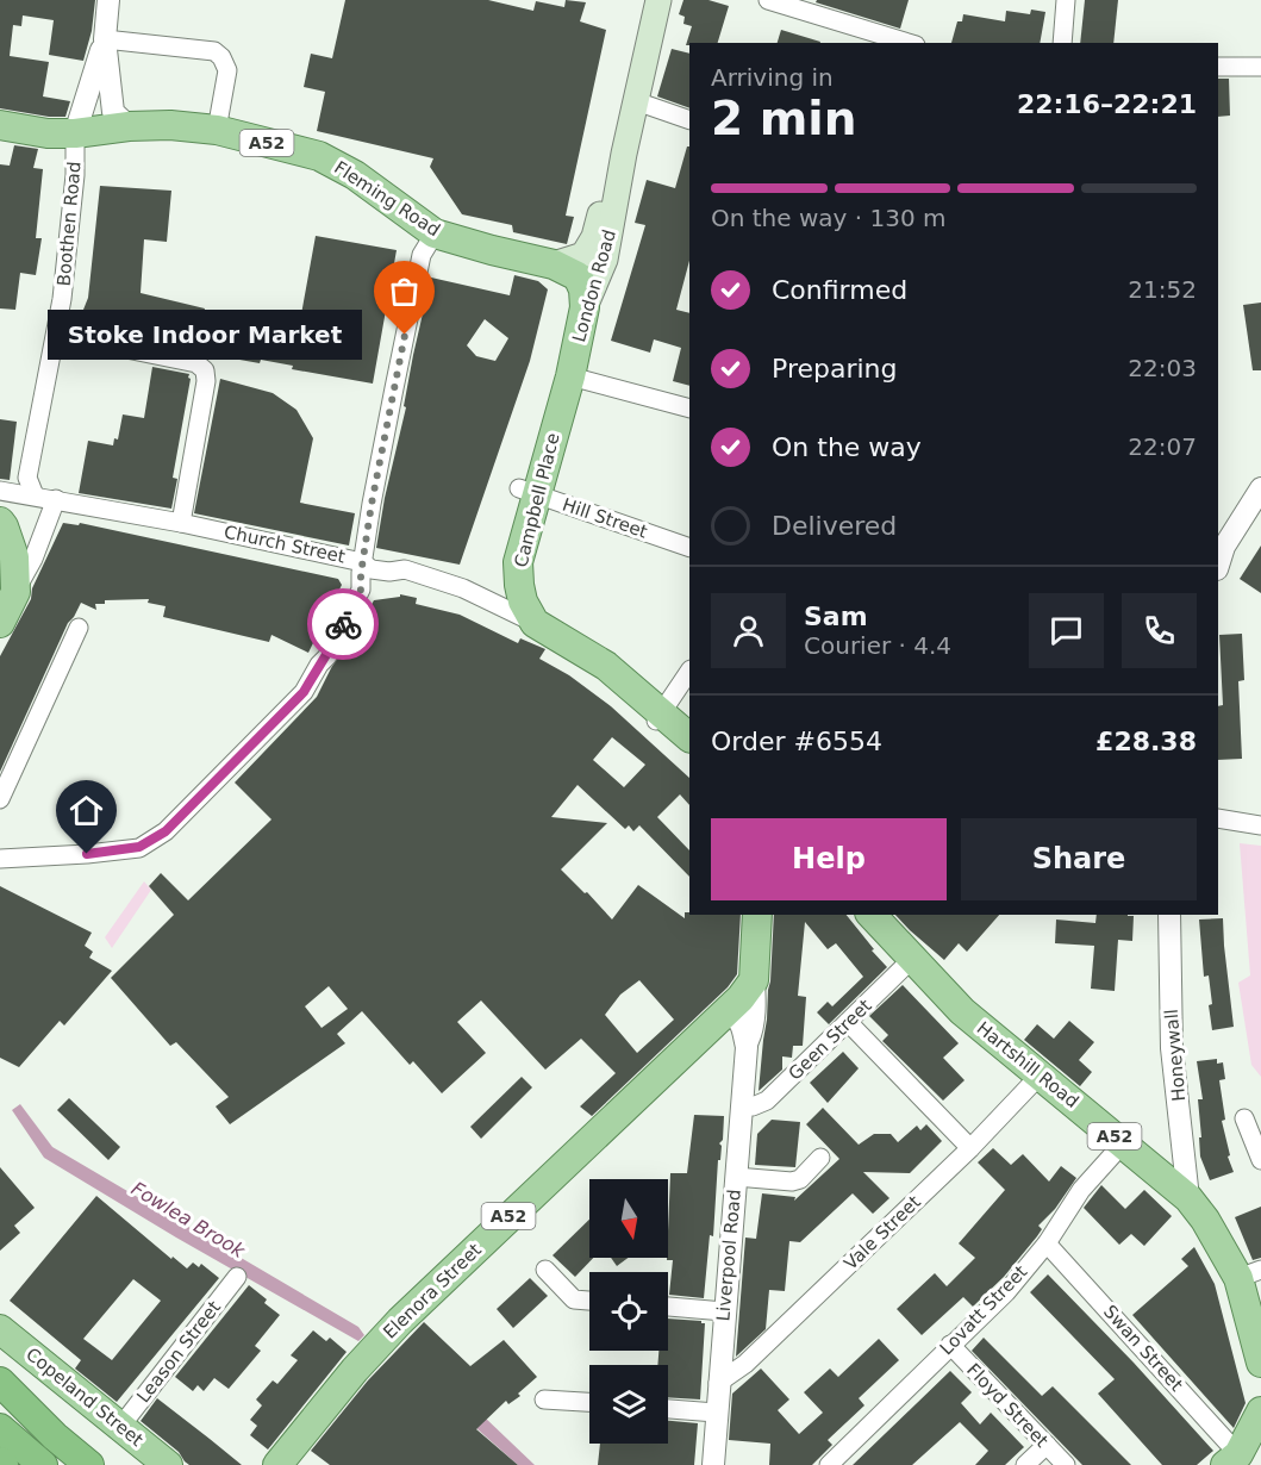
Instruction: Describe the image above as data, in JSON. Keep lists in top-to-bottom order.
{
  "streets": {
    "main road": [
      "A52",
      "Fleming Road",
      "London Road",
      "Campbell Place",
      "Church Street",
      "Hartshill Road",
      "Liverpool Road",
      "Elenora Street",
      "Copeland Street"
    ],
    "street": [
      "Boothen Road",
      "Hill Street",
      "Geen Street",
      "Honeywall",
      "Vale Street",
      "Lovatt Street",
      "Swan Street",
      "Leason Street",
      "Floyd Street"
    ]
  },
  "crossings": [
    ["A52", "Fleming Road"],
    ["A52", "Boothen Road"],
    ["Fleming Road", "Boothen Road"],
    ["Fleming Road", "London Road"],
    ["Boothen Road", "Church Street"],
    ["London Road", "Campbell Place"],
    ["Campbell Place", "Hill Street"],
    ["Campbell Place", "Church Street"],
    ["Geen Street", "Hartshill Road"],
    ["Geen Street", "Liverpool Road"],
    ["Honeywall", "Hartshill Road"],
    ["Hartshill Road", "Vale Street"],
    ["Hartshill Road", "Lovatt Street"],
    ["Vale Street", "Liverpool Road"],
    ["Liverpool Road", "Elenora Street"],
    ["Lovatt Street", "Swan Street"],
    ["Lovatt Street", "Floyd Street"],
    ["Leason Street", "Copeland Street"]
  ],
  "water": ["Fowlea Brook"],
  "places": ["Stoke Indoor Market"],
  "north": "bottom",
  "page": {
    "heading": ["2 min", "Arriving in", "22:16–22:21"],
    "panel": [
      "Sam",
      "Courier · 4.4",
      "Order #6554",
      "£28.38"
    ],
    "bar": "On the way · 130 m",
    "list": [
      ["Confirmed", "21:52"],
      ["Preparing", "22:03"],
      ["On the way", "22:07"],
      "Delivered"
    ],
    "bubble": "Stoke Indoor Market",
    "buttons": ["Help", "Share"]
  }
}
